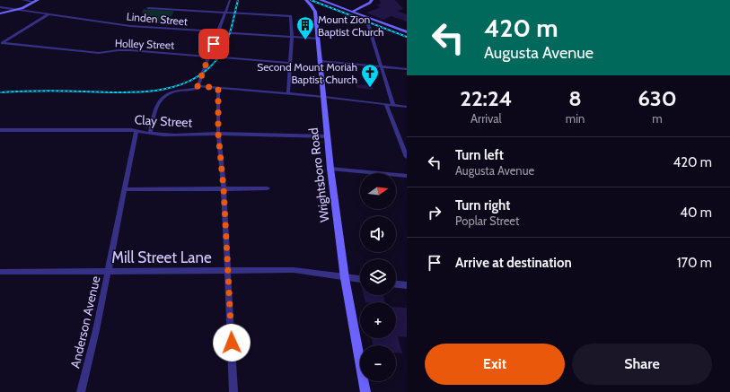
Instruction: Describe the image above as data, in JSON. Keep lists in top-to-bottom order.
{
  "streets": {
    "street": [
      "Linden Street",
      "Holley Street",
      "Clay Street",
      "Wrightsboro Road",
      "Mill Street Lane",
      "Anderson Avenue"
    ]
  },
  "crossings": [
    ["Linden Street", "Wrightsboro Road"],
    ["Clay Street", "Wrightsboro Road"],
    ["Clay Street", "Anderson Avenue"],
    ["Wrightsboro Road", "Mill Street Lane"],
    ["Mill Street Lane", "Anderson Avenue"]
  ],
  "places": {
    "building": ["Mount Zion Baptist Church"],
    "church": ["Second Mount Moriah Baptist Church"]
  },
  "north": "right",
  "page": {
    "turn": ["420 m", "Augusta Avenue"],
    "eta": [
      "22:24",
      "Arrival",
      "8",
      "min",
      "630",
      "m"
    ],
    "list": [
      {
        "name": "Turn left",
        "note": "Augusta Avenue",
        "value": "420 m"
      },
      {
        "name": "Turn right",
        "note": "Poplar Street",
        "value": "40 m"
      },
      {
        "name": "Arrive at destination",
        "value": "170 m"
      }
    ],
    "map_buttons": ["+", "−"],
    "buttons": ["Exit", "Share"]
  }
}
